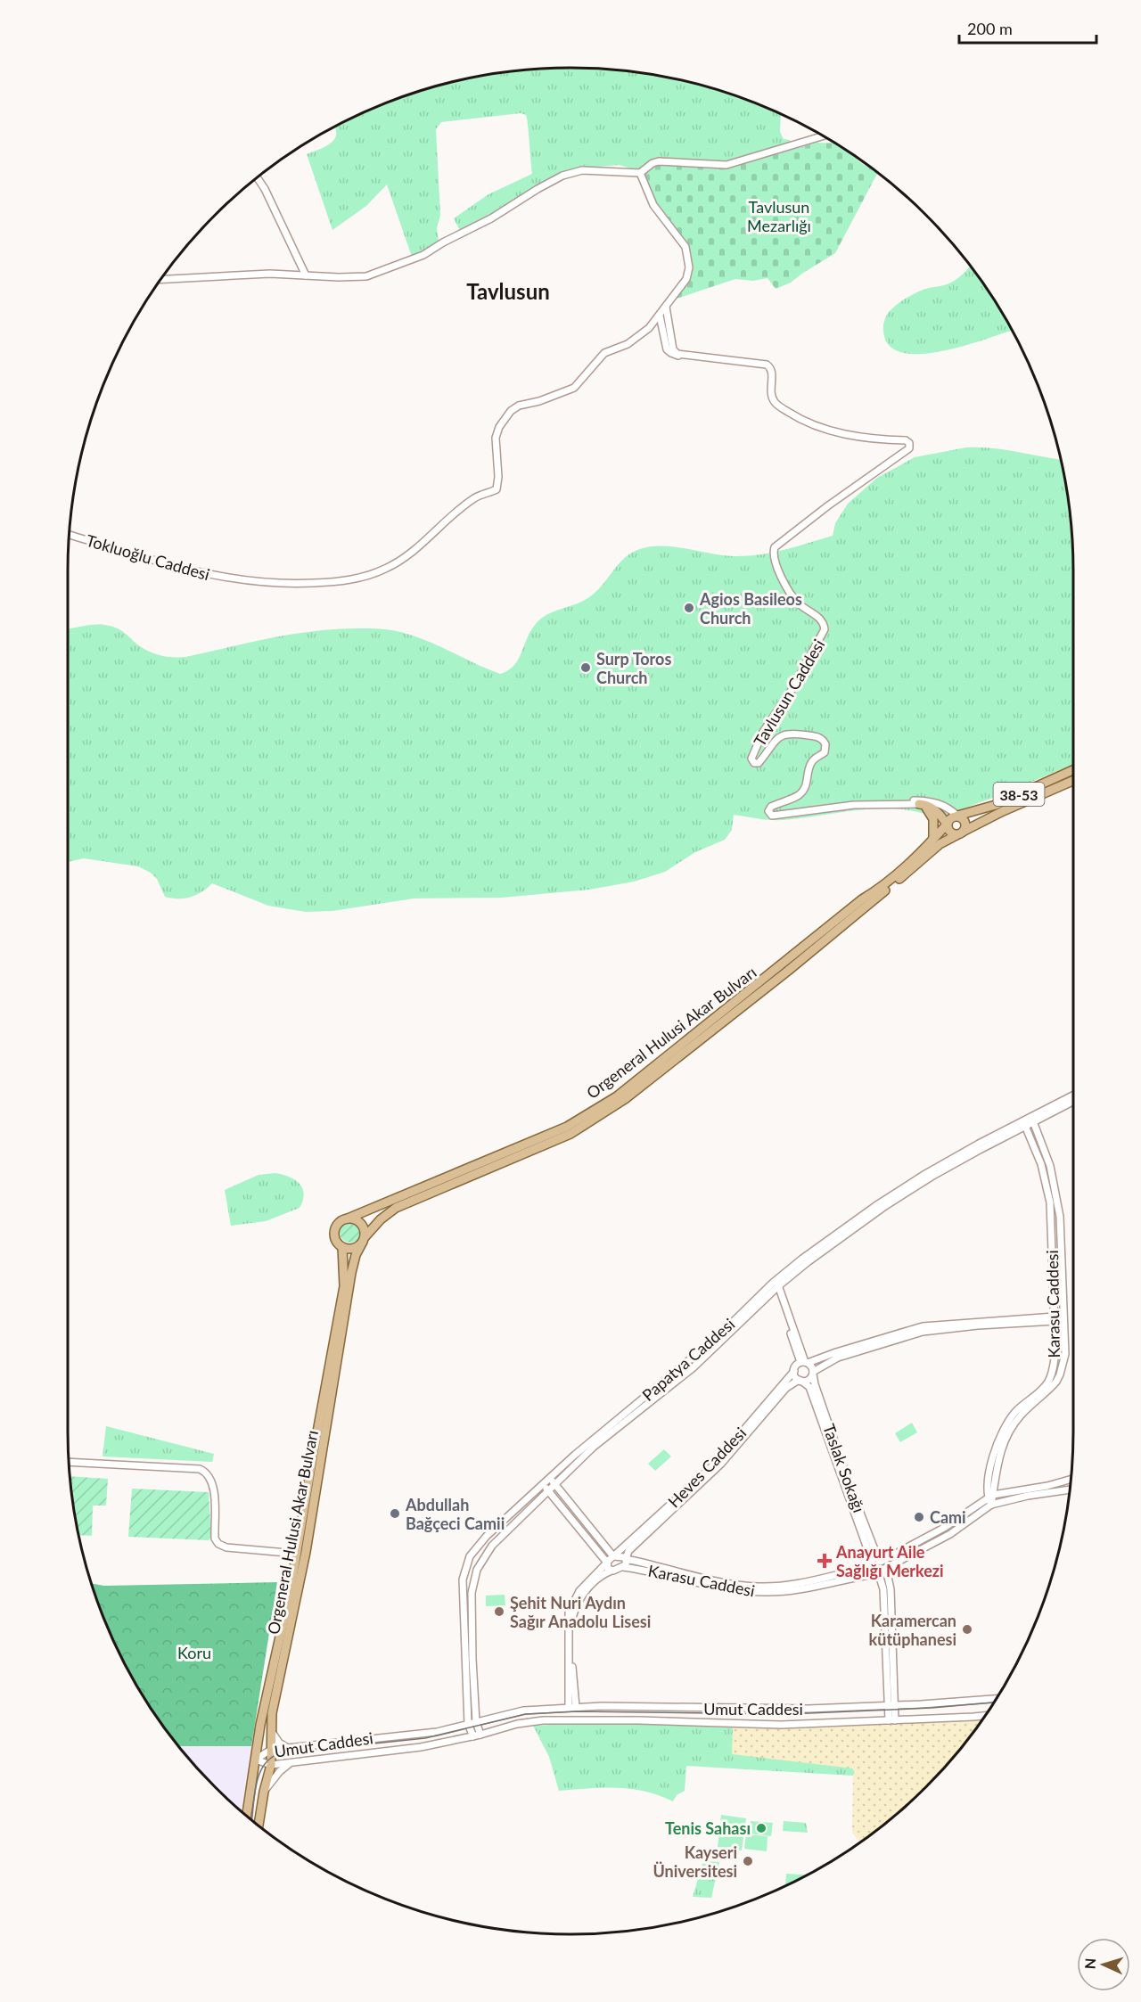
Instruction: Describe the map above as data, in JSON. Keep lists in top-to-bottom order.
{
  "streets": {
    "main road": ["38-53", "Orgeneral Hulusi Akar Bulvarı"],
    "street": [
      "Tokluoğlu Caddesi",
      "Tavlusun Caddesi",
      "Karasu Caddesi",
      "Papatya Caddesi",
      "Heves Caddesi",
      "Taslak Sokağı",
      "Umut Caddesi"
    ]
  },
  "crossings": [
    ["Tavlusun Caddesi", "38-53"],
    ["Tavlusun Caddesi", "Orgeneral Hulusi Akar Bulvarı"],
    ["38-53", "Orgeneral Hulusi Akar Bulvarı"],
    ["Orgeneral Hulusi Akar Bulvarı", "Umut Caddesi"],
    ["Karasu Caddesi", "Papatya Caddesi"],
    ["Karasu Caddesi", "Heves Caddesi"],
    ["Karasu Caddesi", "Taslak Sokağı"],
    ["Papatya Caddesi", "Umut Caddesi"],
    ["Heves Caddesi", "Taslak Sokağı"]
  ],
  "districts": ["Tavlusun"],
  "parks": ["Tavlusun Mezarlığı", "Koru"],
  "places": {
    "other": [
      "Agios Basileos Church",
      "Surp Toros Church",
      "Abdullah Bağçeci Camii",
      "Cami",
      "Şehit Nuri Aydın Sağır Anadolu Lisesi",
      "Karamercan kütüphanesi",
      "Tenis Sahası",
      "Kayseri Üniversitesi"
    ],
    "health": ["Anayurt Aile Sağlığı Merkezi"]
  },
  "scale_bar": "200 m",
  "north": "left"
}
